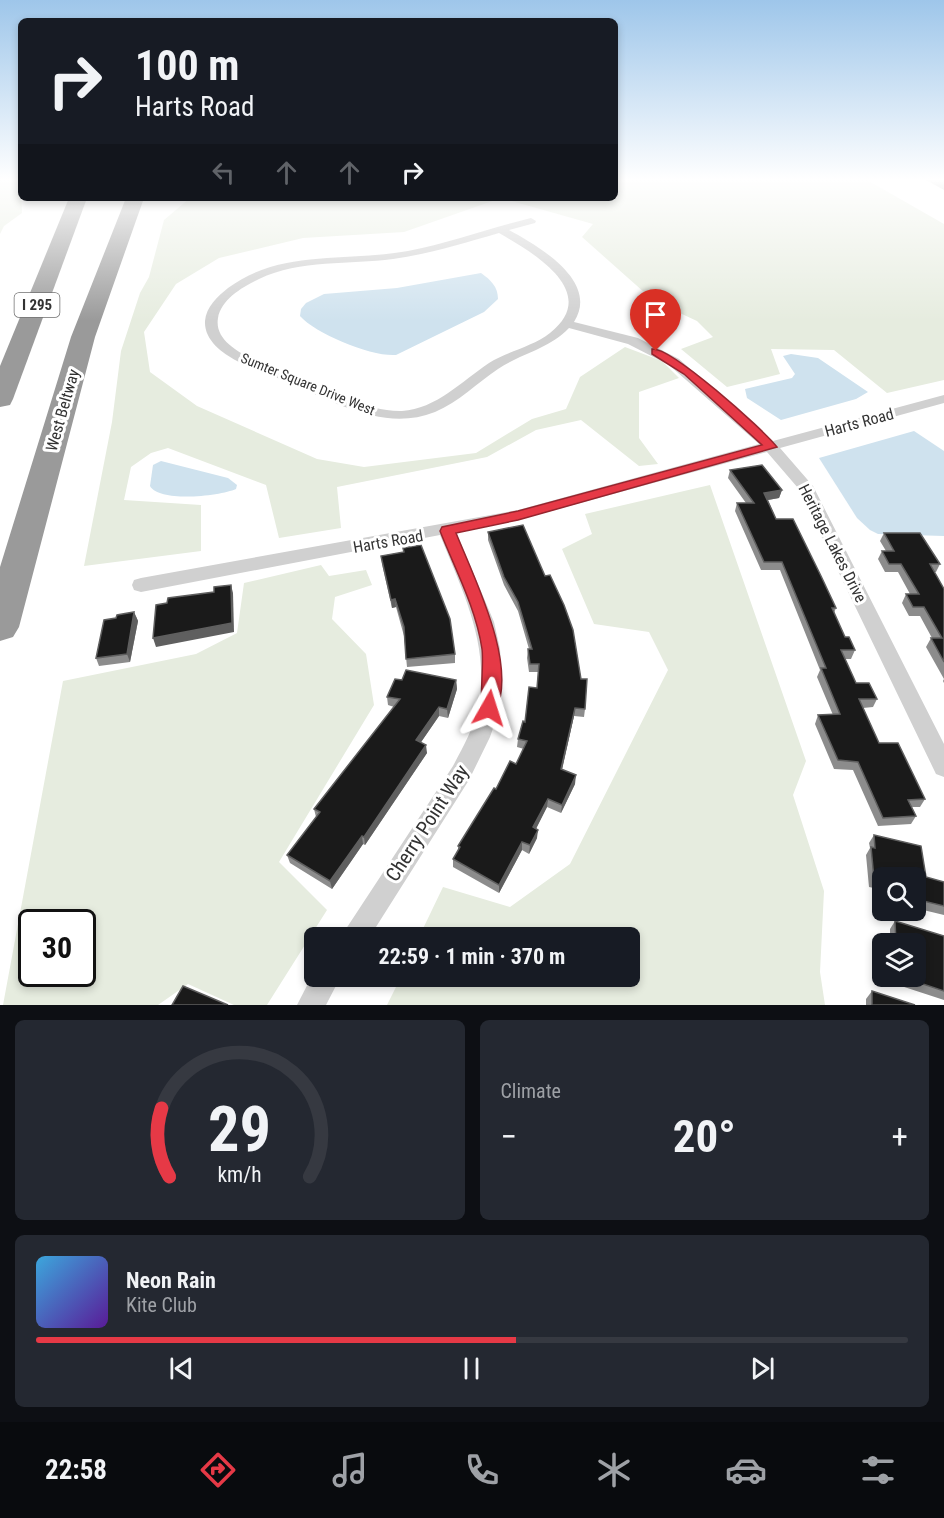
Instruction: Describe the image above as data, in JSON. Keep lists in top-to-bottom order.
{
  "streets": {
    "highway": ["I 295", "West Beltway"],
    "street": [
      "Sumter Square Drive West",
      "Harts Road",
      "Heritage Lakes Drive",
      "Cherry Point Way"
    ]
  },
  "crossings": [
    ["Sumter Square Drive West", "Heritage Lakes Drive"],
    ["Harts Road", "Heritage Lakes Drive"],
    ["Harts Road", "Cherry Point Way"]
  ],
  "page": {
    "turn": ["100 m", "Harts Road"],
    "limit": "30",
    "trip": "22:59 · 1 min · 370 m",
    "tile": "Climate",
    "heat": ["−", "20°", "+"],
    "song": ["Neon Rain", "Kite Club"],
    "tabs": "22:58",
    "gauge": ["29", "km/h"]
  }
}
